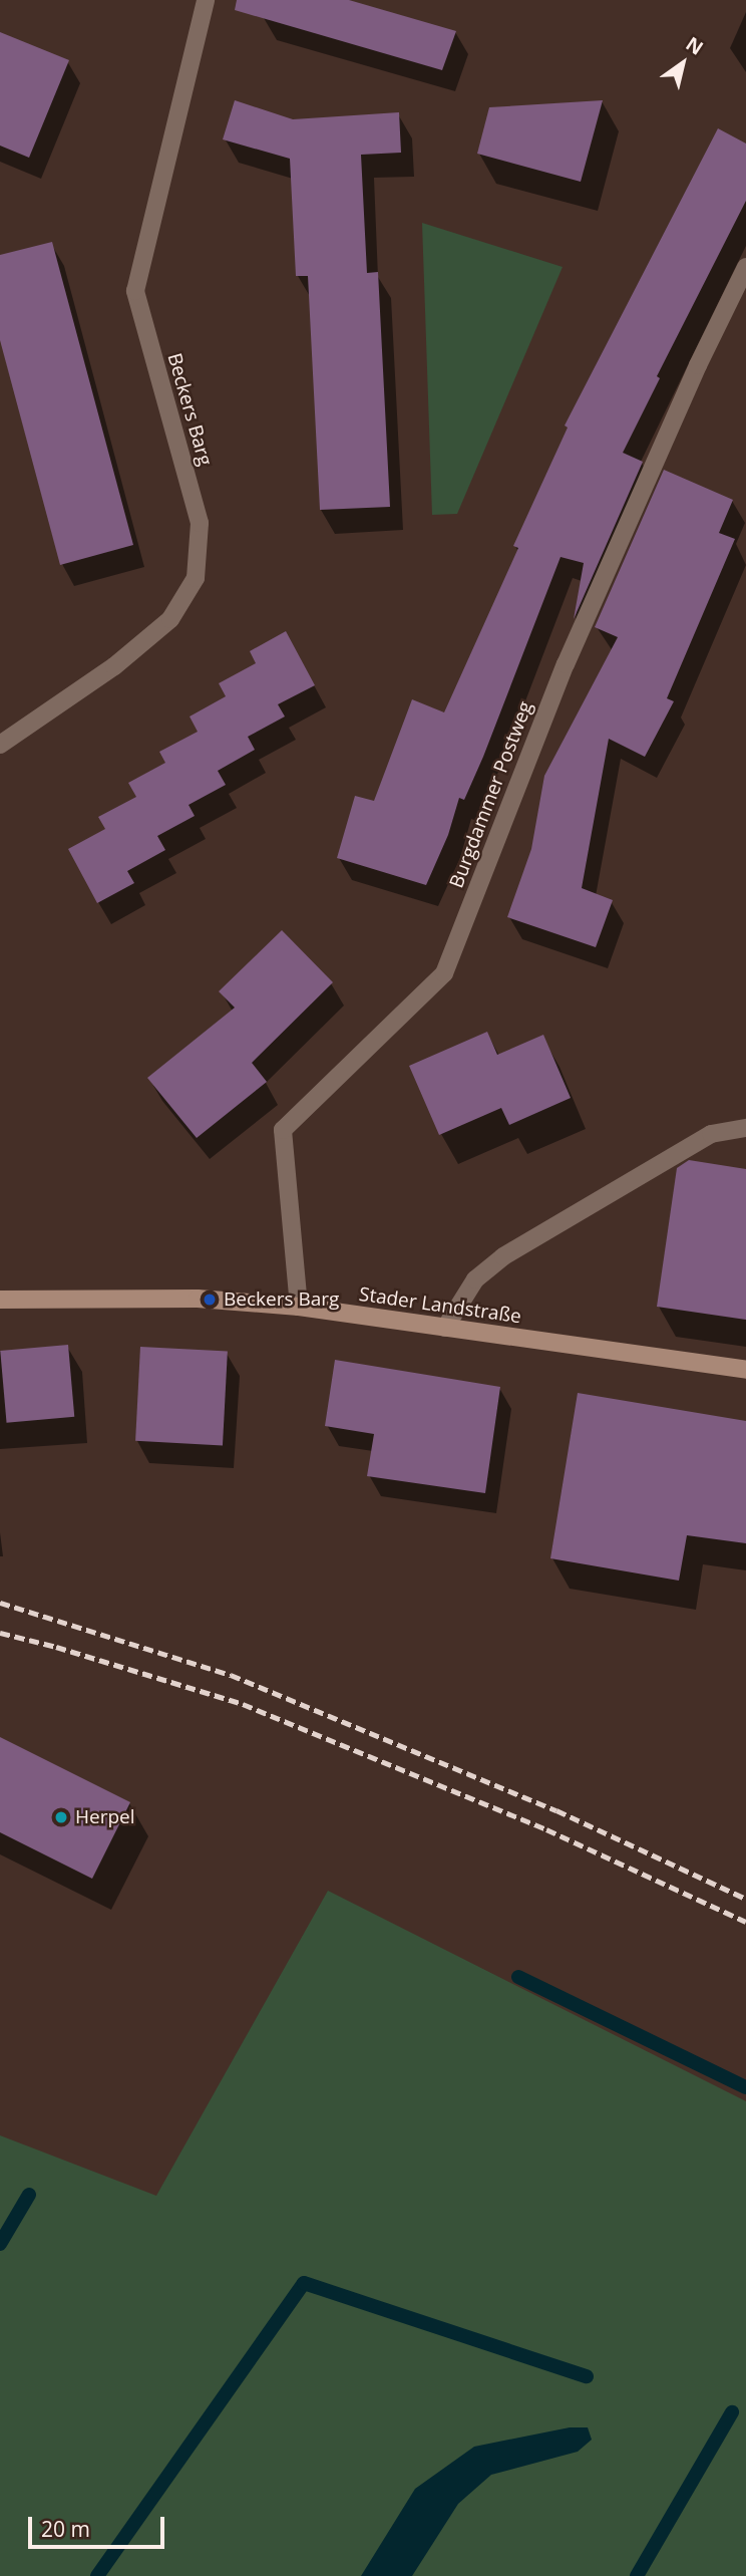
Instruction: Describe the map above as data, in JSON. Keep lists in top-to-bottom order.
{
  "streets": {
    "street": ["Beckers Barg", "Burgdammer Postweg", "Stader Landstraße"]
  },
  "crossings": [
    ["Burgdammer Postweg", "Stader Landstraße"]
  ],
  "places": ["Beckers Barg", "Herpel"],
  "scale_bar": "20 m",
  "north": "top right"
}
